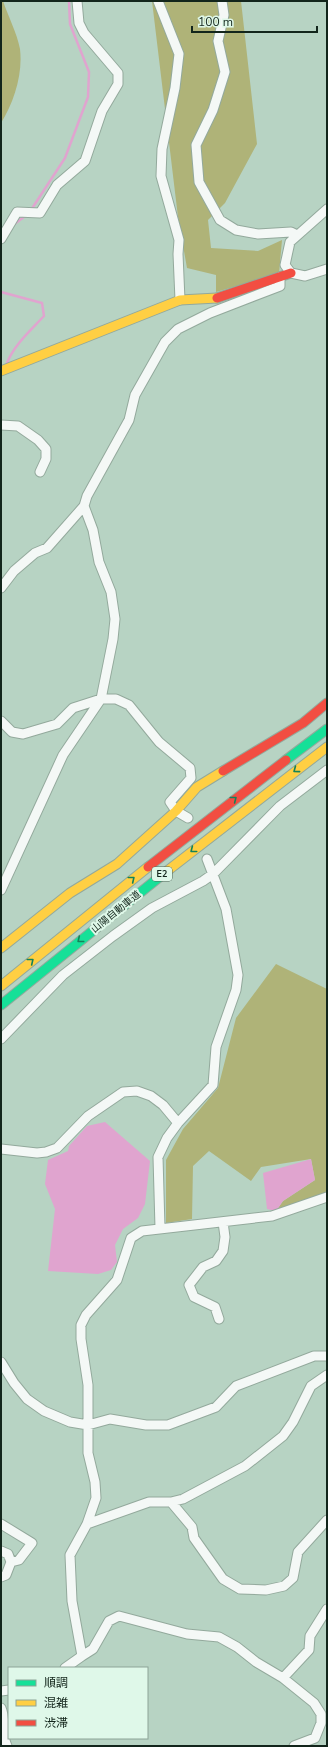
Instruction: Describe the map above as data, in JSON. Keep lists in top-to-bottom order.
{
  "streets": {
    "main road": ["E2", "山陽自動車道"]
  },
  "legend": ["順調", "混雑", "渋滞"],
  "scale_bar": "100 m"
}
